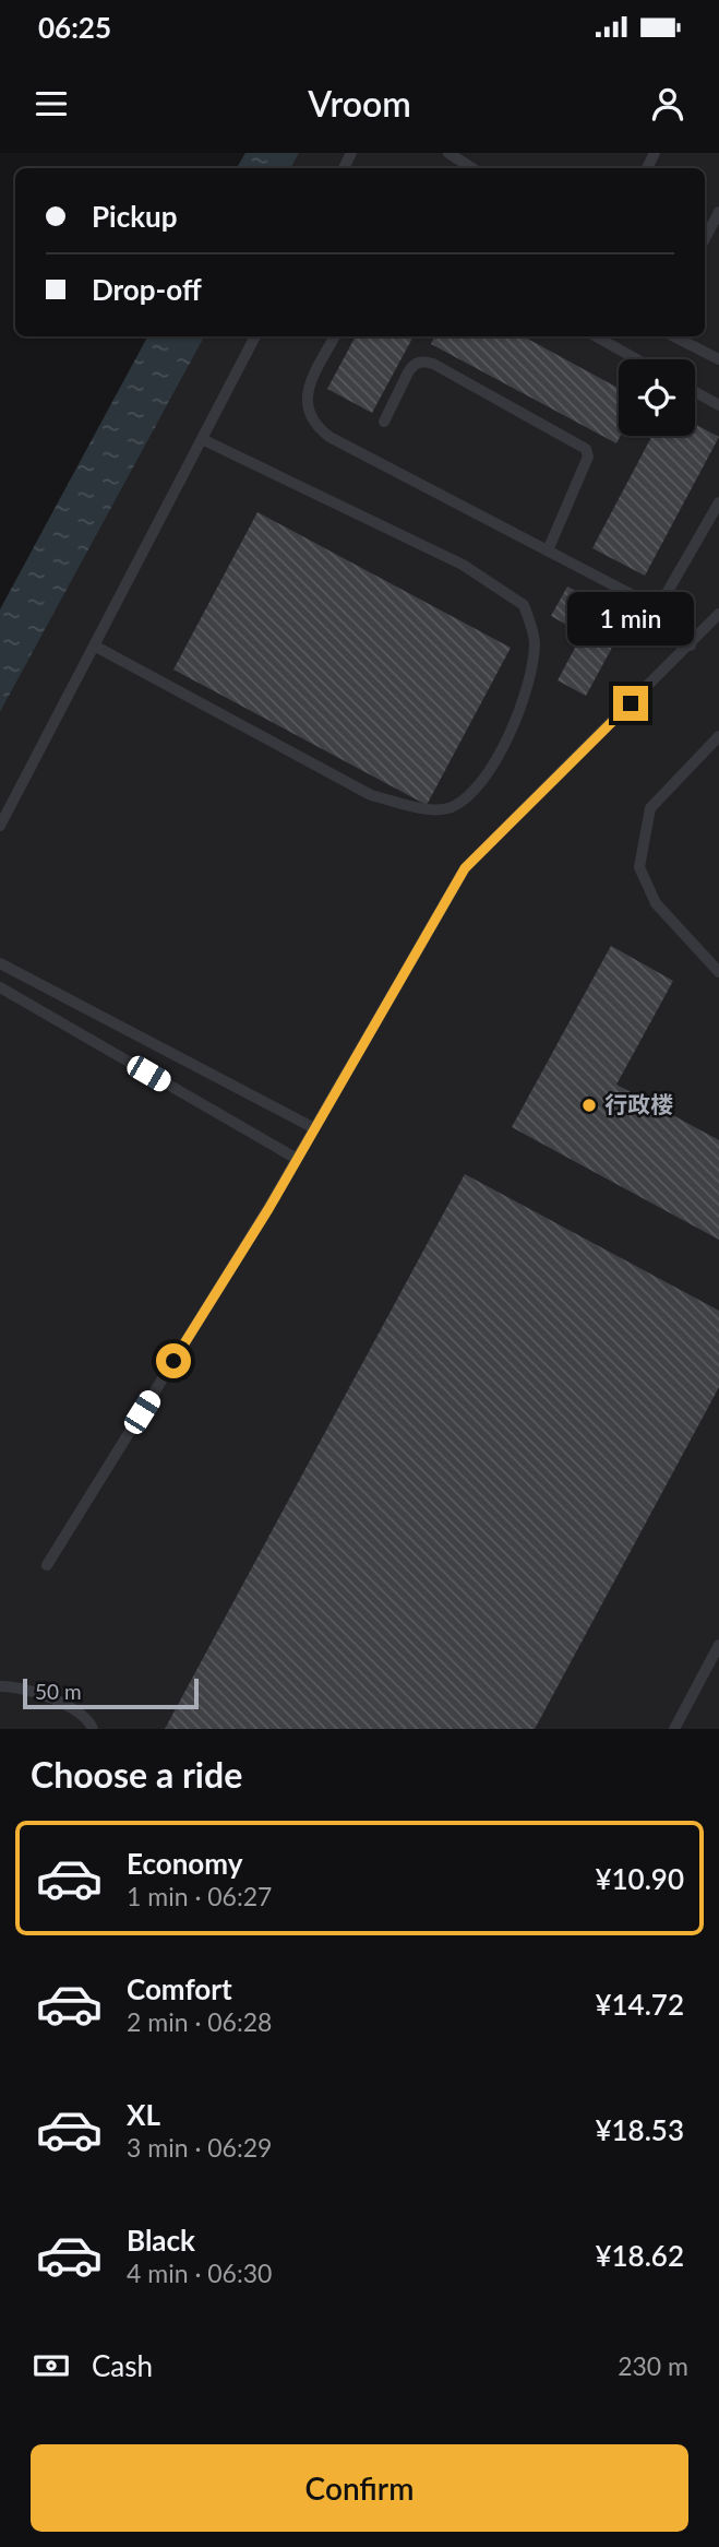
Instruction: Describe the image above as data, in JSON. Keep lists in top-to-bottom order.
{
  "places": ["行政楼"],
  "scale_bar": "50 m",
  "page": {
    "status": "06:25",
    "header": "Vroom",
    "banner": ["Pickup", "Drop-off"],
    "bubble": "1 min",
    "scale": "50 m",
    "heading": "Choose a ride",
    "list": [
      {
        "name": "Economy",
        "note": "1 min · 06:27",
        "value": "¥10.90"
      },
      {
        "name": "Comfort",
        "note": "2 min · 06:28",
        "value": "¥14.72"
      },
      {
        "name": "XL",
        "note": "3 min · 06:29",
        "value": "¥18.53"
      },
      {
        "name": "Black",
        "note": "4 min · 06:30",
        "value": "¥18.62"
      }
    ],
    "pay": ["Cash", "230 m"],
    "buttons": "Confirm"
  }
}
